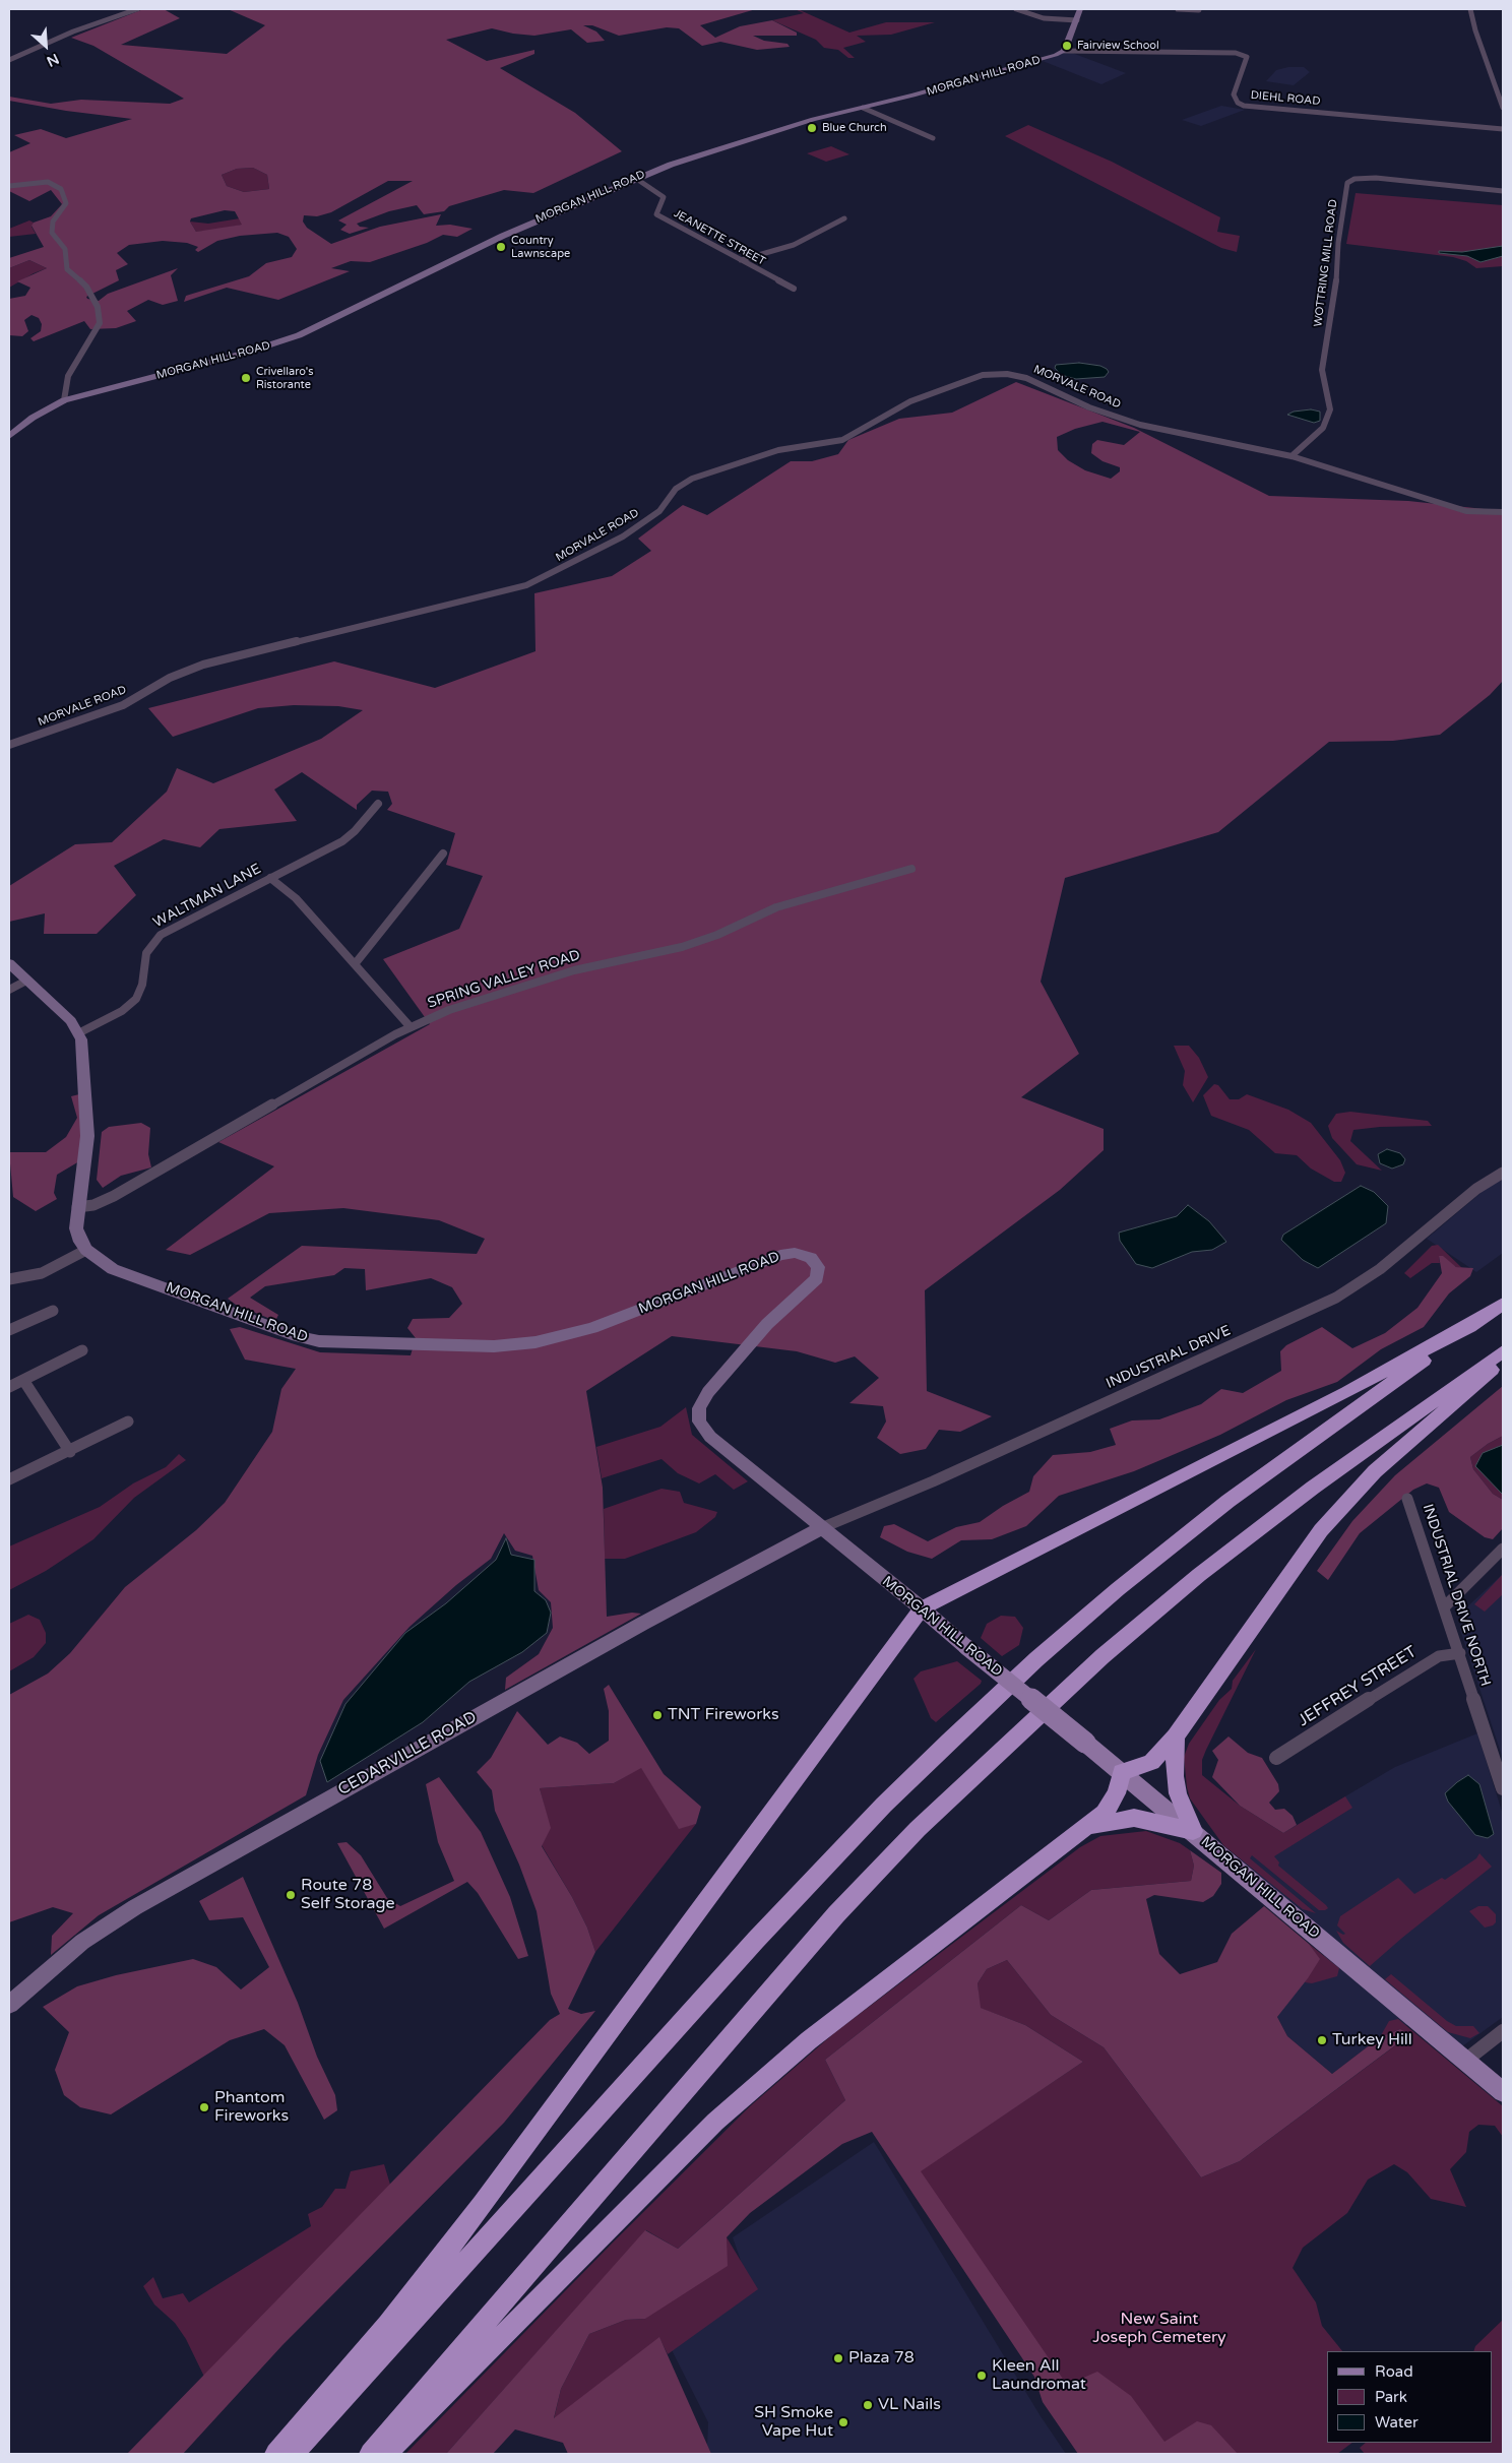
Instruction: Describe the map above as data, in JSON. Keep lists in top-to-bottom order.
{
  "streets": {
    "main road": ["MORGAN HILL ROAD", "CEDARVILLE ROAD"],
    "street": [
      "DIEHL ROAD",
      "JEANETTE STREET",
      "WOTTRING MILL ROAD",
      "MORVALE ROAD",
      "WALTMAN LANE",
      "SPRING VALLEY ROAD",
      "INDUSTRIAL DRIVE",
      "INDUSTRIAL DRIVE NORTH",
      "JEFFREY STREET"
    ]
  },
  "crossings": [
    ["MORGAN HILL ROAD", "DIEHL ROAD"],
    ["MORGAN HILL ROAD", "JEANETTE STREET"],
    ["MORGAN HILL ROAD", "WALTMAN LANE"],
    ["MORGAN HILL ROAD", "SPRING VALLEY ROAD"],
    ["MORGAN HILL ROAD", "INDUSTRIAL DRIVE"],
    ["MORGAN HILL ROAD", "CEDARVILLE ROAD"],
    ["WOTTRING MILL ROAD", "MORVALE ROAD"],
    ["INDUSTRIAL DRIVE", "CEDARVILLE ROAD"],
    ["INDUSTRIAL DRIVE NORTH", "JEFFREY STREET"]
  ],
  "parks": ["New Saint Joseph Cemetery"],
  "places": [
    "Fairview School",
    "Blue Church",
    "Country Lawnscape",
    "Crivellaro's Ristorante",
    "TNT Fireworks",
    "Route 78 Self Storage",
    "Turkey Hill",
    "Phantom Fireworks",
    "Plaza 78",
    "Kleen All Laundromat",
    "VL Nails",
    "SH Smoke Vape Hut"
  ],
  "legend": ["Road", "Park", "Water"],
  "north": "bottom right"
}
